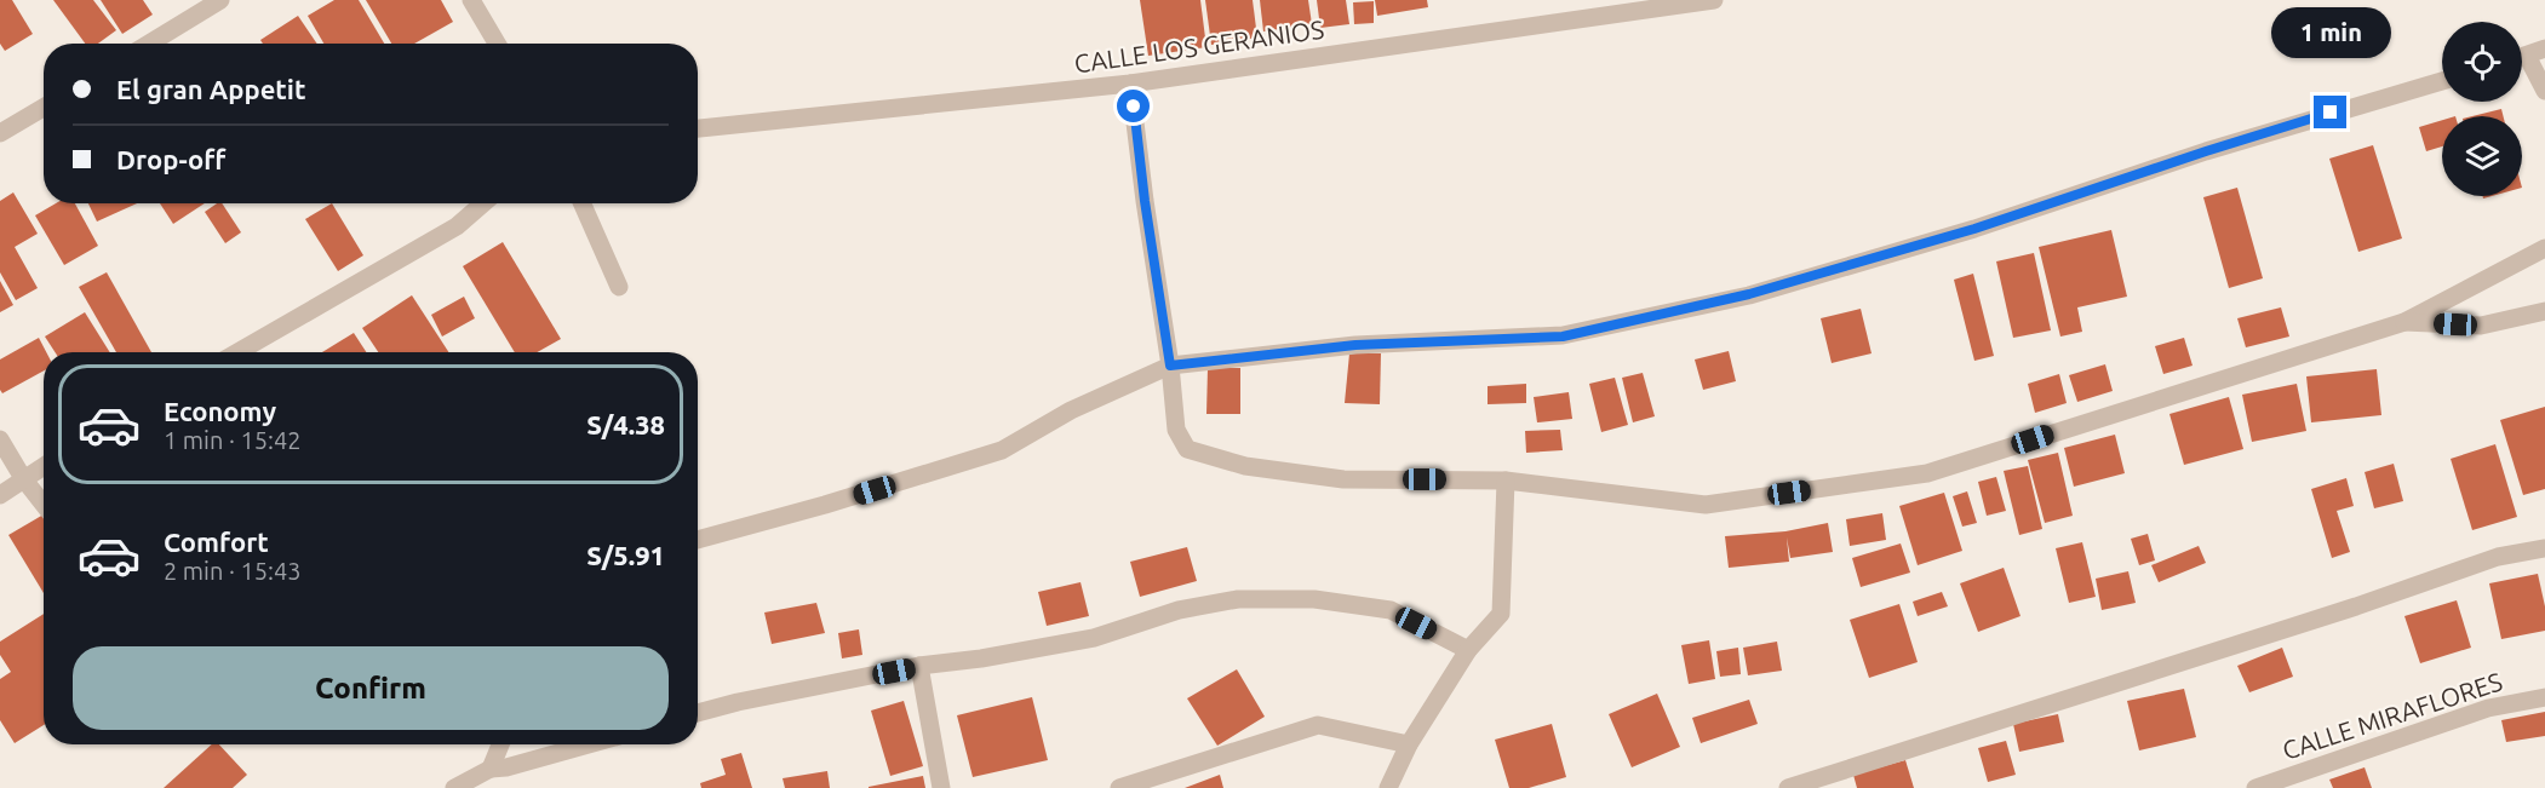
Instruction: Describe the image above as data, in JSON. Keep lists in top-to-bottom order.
{
  "streets": {
    "street": ["CALLE LOS GERANIOS", "CALLE MIRAFLORES"]
  },
  "page": {
    "bubble": "1 min",
    "banner": ["El gran Appetit", "Drop-off"],
    "list": [
      {
        "name": "Economy",
        "note": "1 min · 15:42",
        "value": "S/4.38"
      },
      {
        "name": "Comfort",
        "note": "2 min · 15:43",
        "value": "S/5.91"
      }
    ],
    "buttons": "Confirm"
  }
}
